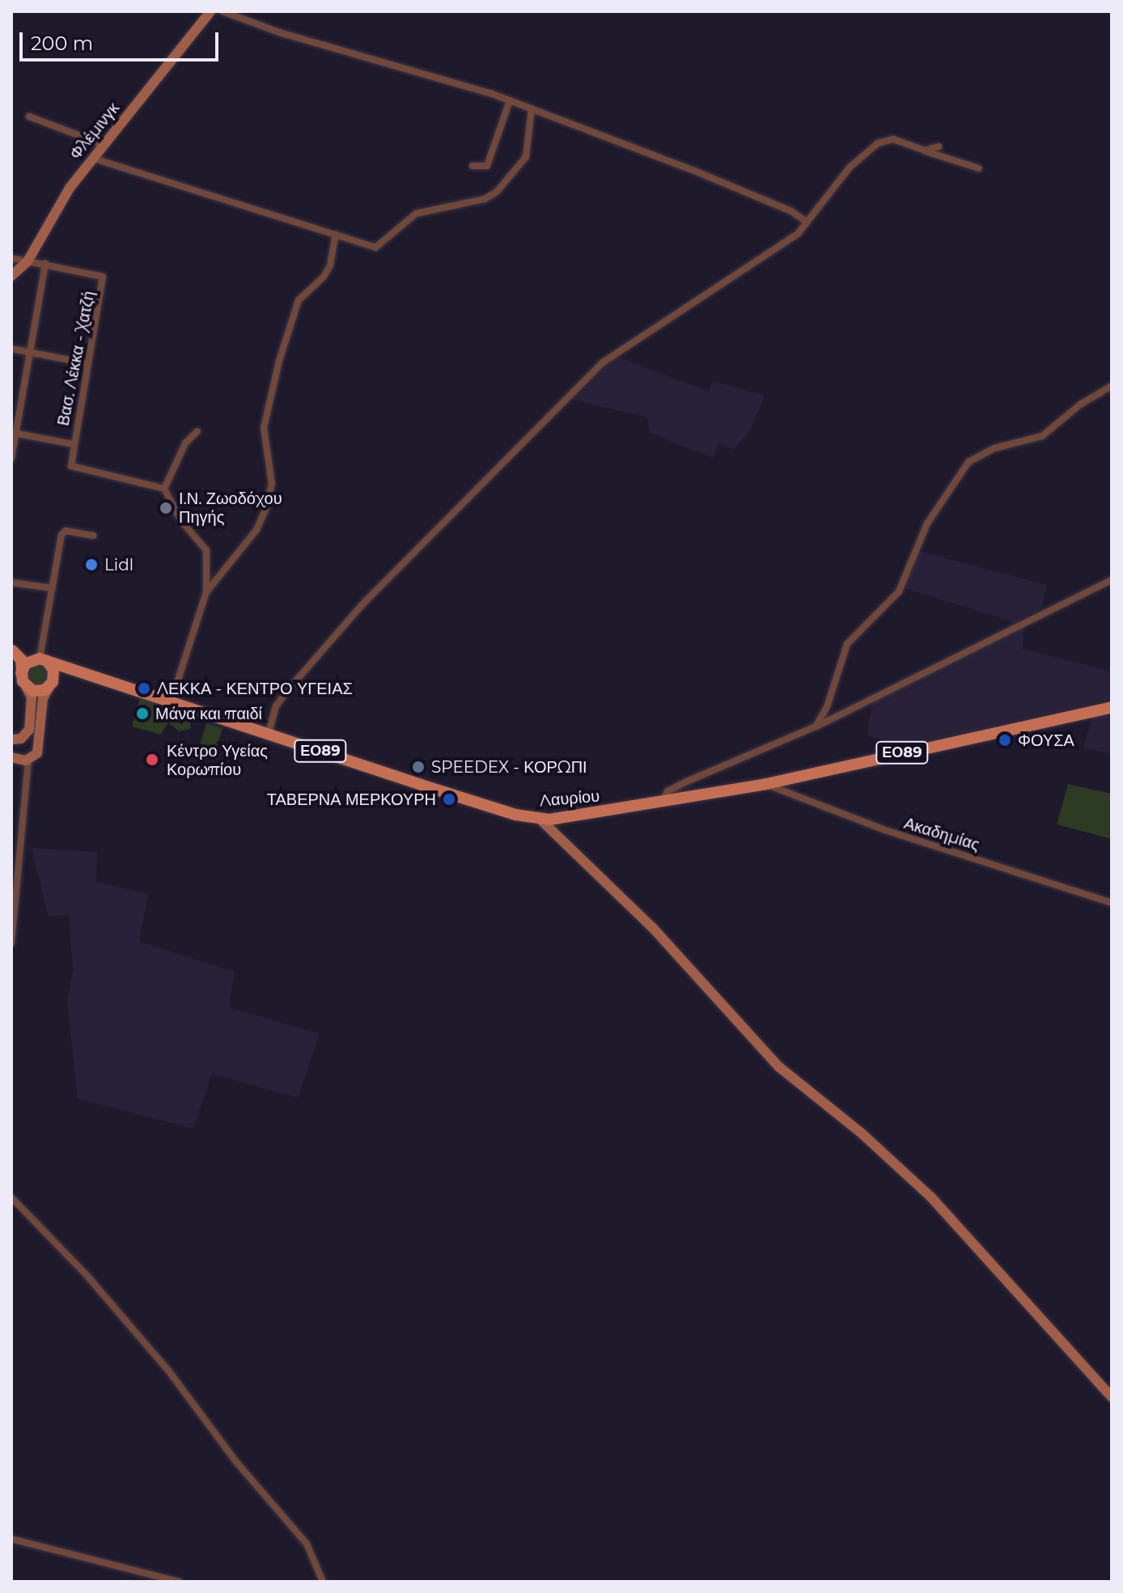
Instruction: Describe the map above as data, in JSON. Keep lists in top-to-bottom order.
{
  "streets": {
    "main road": ["ΕΟ89", "Λαυρίου"],
    "street": ["Φλέμινγκ", "Βασ. Λέκκα - Χατζή", "Ακαδημίας"]
  },
  "crossings": [
    ["ΕΟ89", "Λαυρίου"],
    ["Λαυρίου", "Ακαδημίας"]
  ],
  "places": [
    "Ι.Ν. Ζωοδόχου Πηγής",
    "Lidl",
    "ΛΕΚΚΑ - ΚΕΝΤΡΟ ΥΓΕΙΑΣ",
    "Μάνα και παιδί",
    "ΦΟΥΣΑ",
    "Κέντρο Υγείας Κορωπίου",
    "SPEEDEX - ΚΟΡΩΠΙ",
    "ΤΑΒΕΡΝΑ ΜΕΡΚΟΥΡΗ"
  ],
  "scale_bar": "200 m"
}
